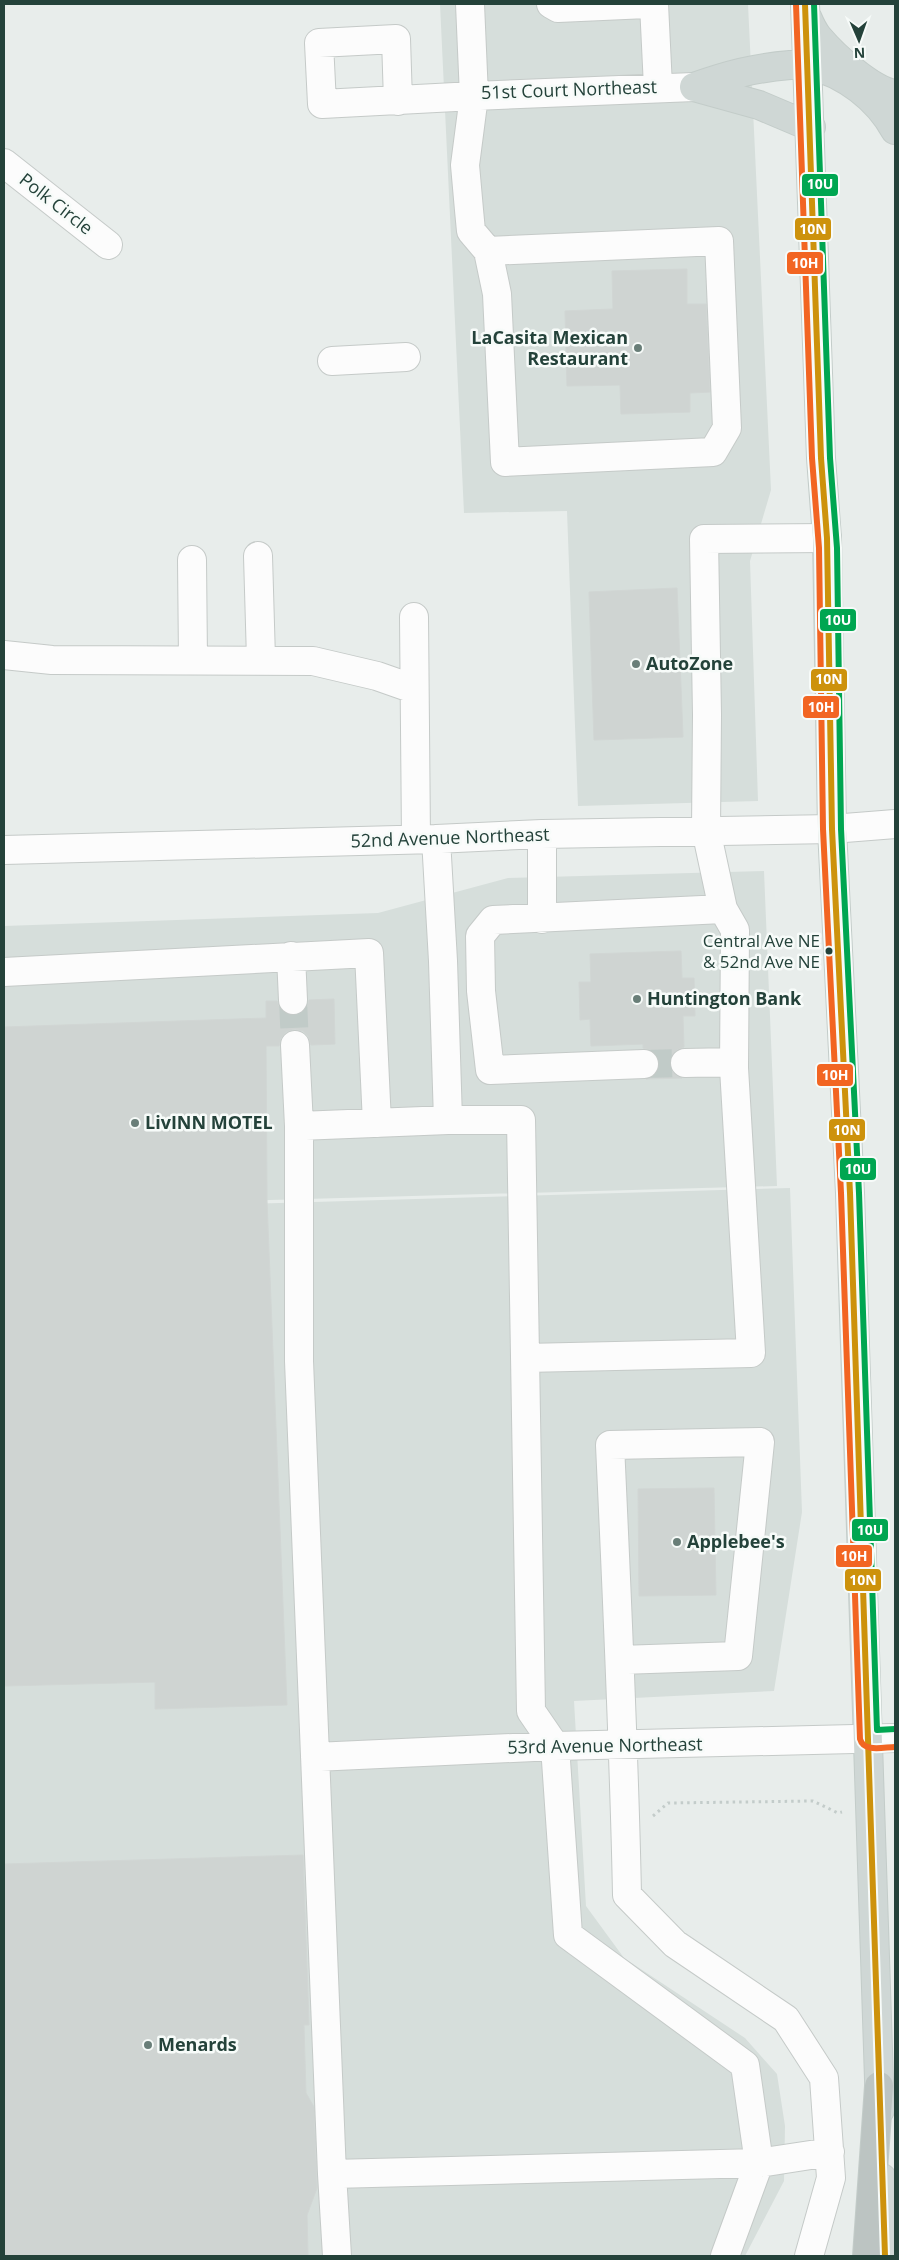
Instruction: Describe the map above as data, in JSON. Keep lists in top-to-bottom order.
{
  "streets": {
    "street": [
      "51st Court Northeast",
      "Polk Circle",
      "52nd Avenue Northeast",
      "53rd Avenue Northeast"
    ]
  },
  "places": [
    "LaCasita Mexican Restaurant",
    "AutoZone",
    "Central Ave NE & 52nd Ave NE",
    "Huntington Bank",
    "LivINN MOTEL",
    "Applebee's",
    "Menards"
  ],
  "lines": ["transit line 10N", "transit line 10H", "transit line 10U"],
  "north": "bottom"
}
